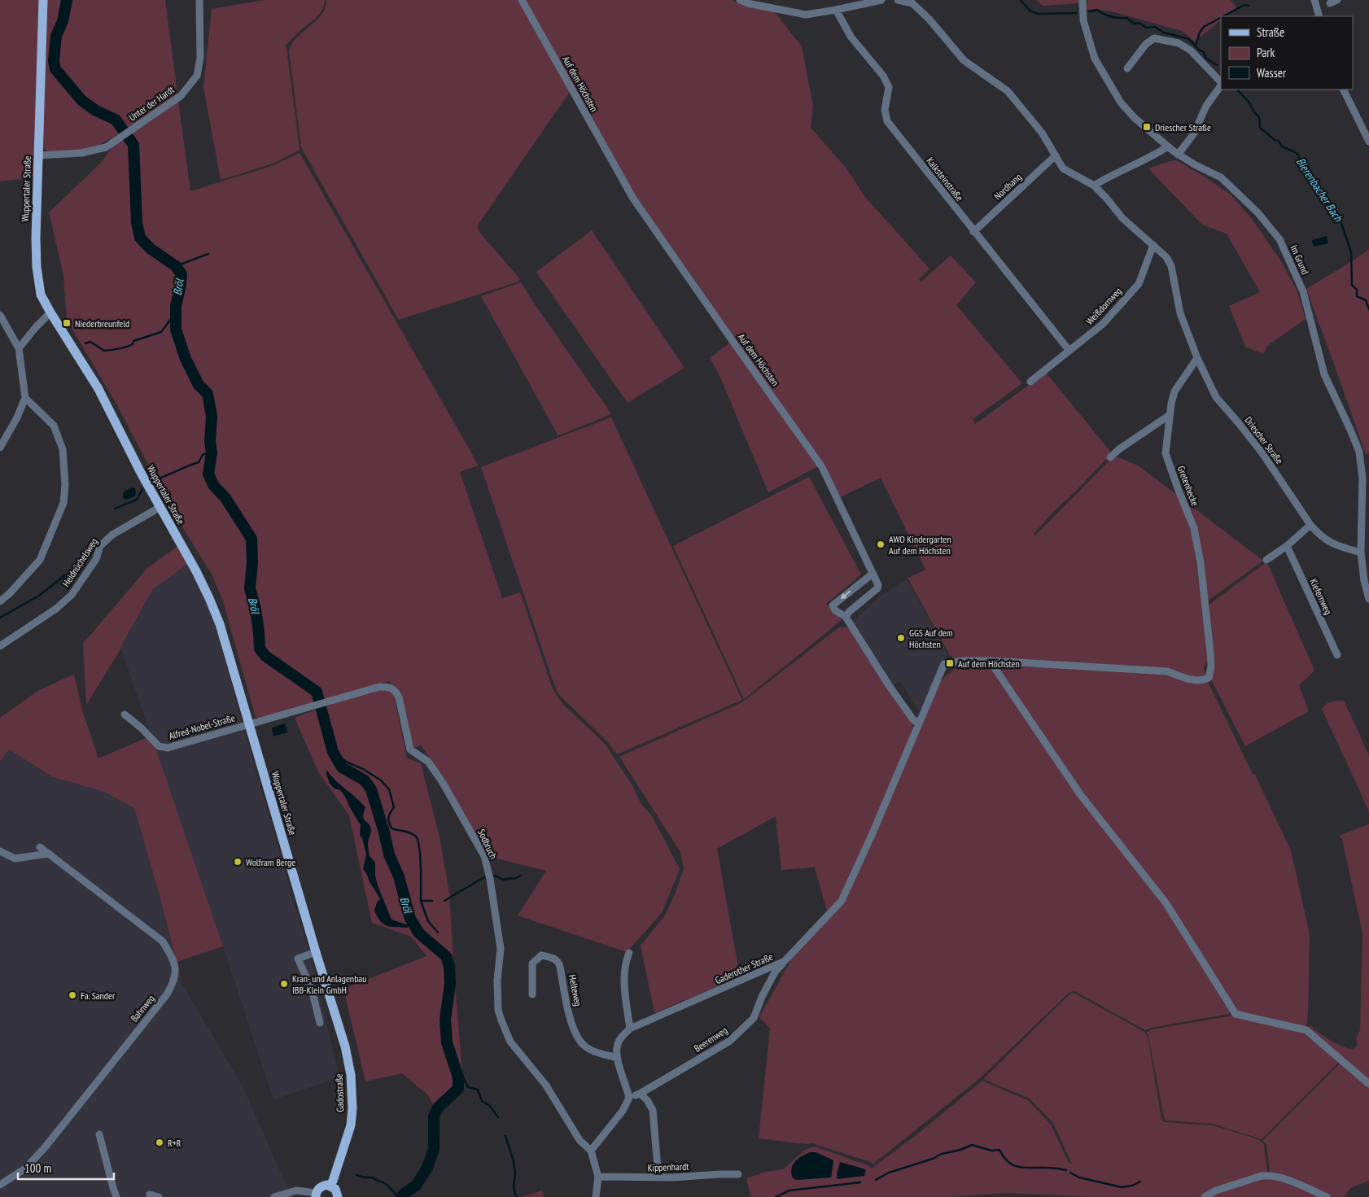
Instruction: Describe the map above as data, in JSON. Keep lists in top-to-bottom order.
{
  "streets": {
    "main road": ["Wuppertaler Straße", "Gadostraße"],
    "street": [
      "Auf dem Höchsten",
      "Unter der Hardt",
      "Kalksteinstraße",
      "Nordhang",
      "Im Grund",
      "Weißdornweg",
      "Driescher Straße",
      "Gretenhecke",
      "Heidnüchelsweg",
      "Kiefernweg",
      "Alfred-Nobel-Straße",
      "Sodbruch",
      "Gaderother Straße",
      "Helteweg",
      "Bahnweg",
      "Beerenweg",
      "Kippenhardt"
    ]
  },
  "crossings": [
    ["Unter der Hardt", "Wuppertaler Straße"],
    ["Kalksteinstraße", "Nordhang"],
    ["Kalksteinstraße", "Weißdornweg"],
    ["Nordhang", "Driescher Straße"],
    ["Wuppertaler Straße", "Heidnüchelsweg"],
    ["Wuppertaler Straße", "Alfred-Nobel-Straße"],
    ["Wuppertaler Straße", "Sodbruch"],
    ["Wuppertaler Straße", "Gadostraße"],
    ["Im Grund", "Driescher Straße"],
    ["Weißdornweg", "Driescher Straße"],
    ["Driescher Straße", "Gretenhecke"],
    ["Gretenhecke", "Gaderother Straße"],
    ["Alfred-Nobel-Straße", "Sodbruch"],
    ["Gaderother Straße", "Helteweg"],
    ["Gaderother Straße", "Beerenweg"]
  ],
  "water": ["Bierenbacher Bach", "Bröl"],
  "places": {
    "transit": ["Driescher Straße", "Niederbreunfeld", "Auf dem Höchsten"],
    "other": [
      "AWO Kindergarten Auf dem Höchsten",
      "GGS Auf dem Höchsten",
      "Wolfram Berge",
      "Kran- und Anlagenbau IBB-Klein GmbH",
      "Fa. Sander",
      "R+R"
    ]
  },
  "legend": ["Straße", "Park", "Wasser"],
  "scale_bar": "100 m"
}
